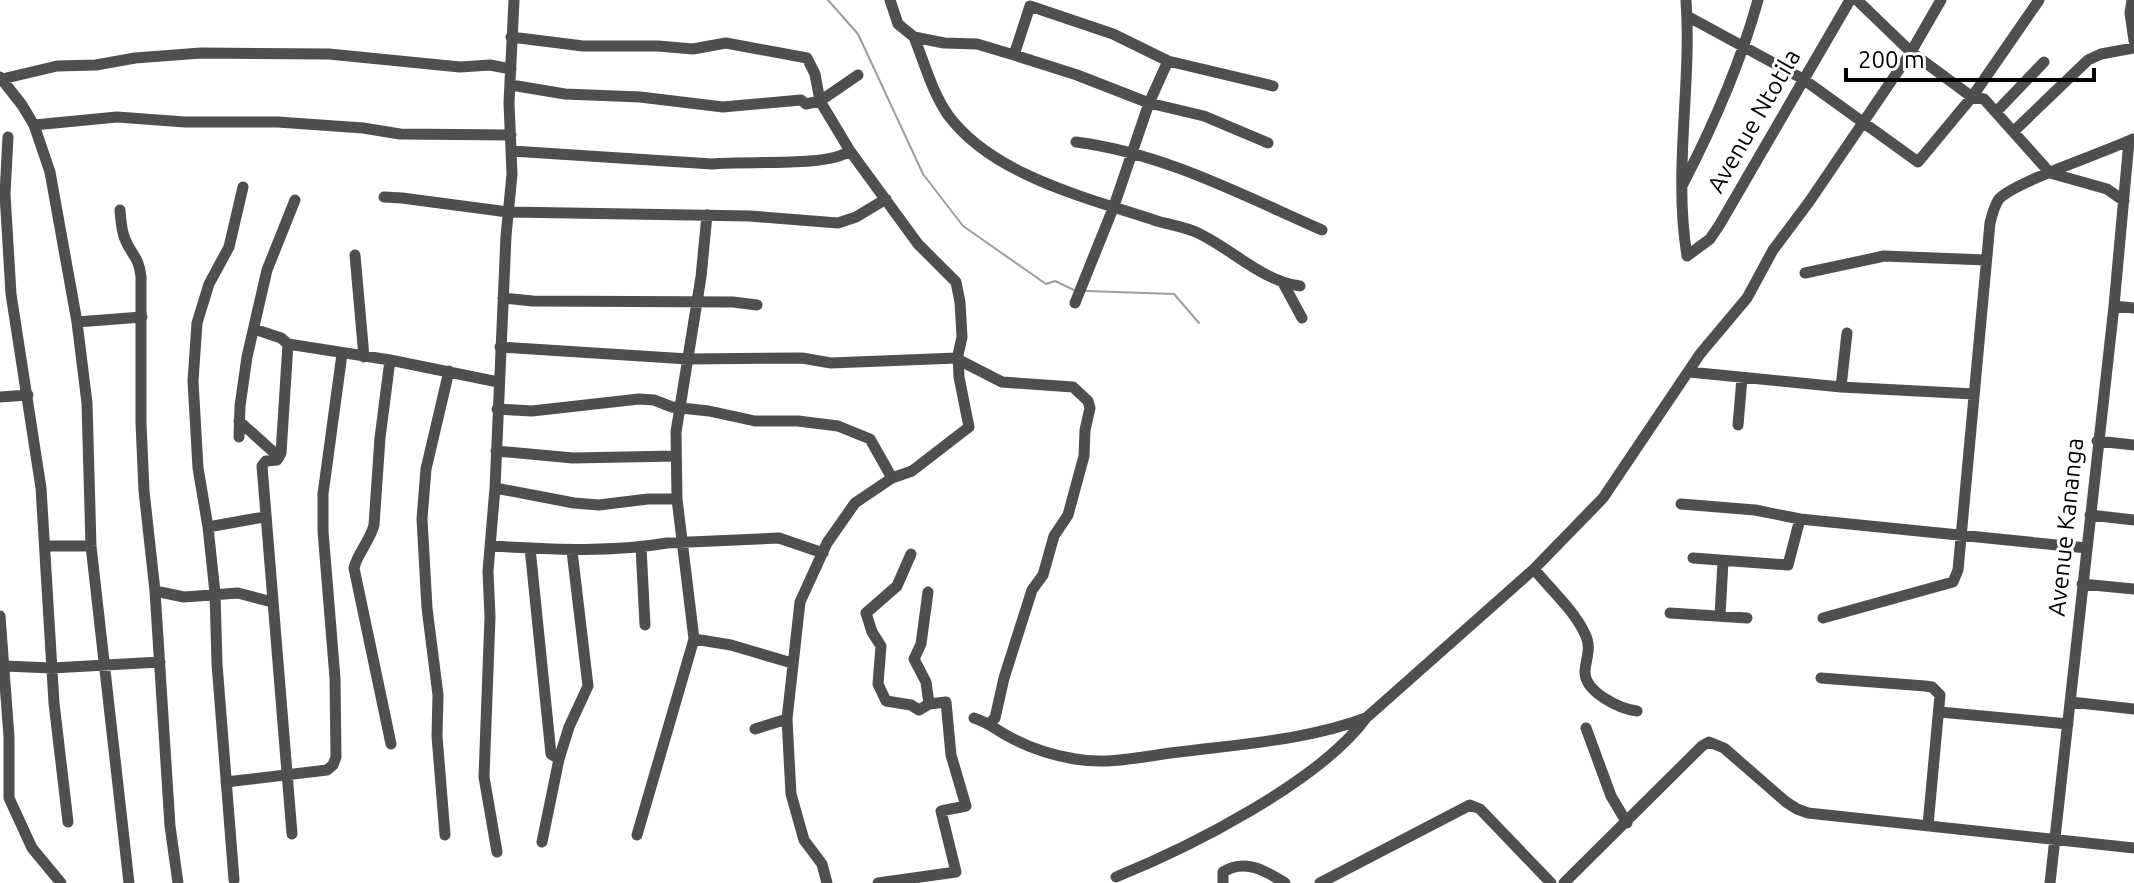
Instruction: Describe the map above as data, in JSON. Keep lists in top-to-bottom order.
{
  "streets": {
    "street": ["Avenue Ntotila", "Avenue Kananga"]
  },
  "scale_bar": "200 m"
}
